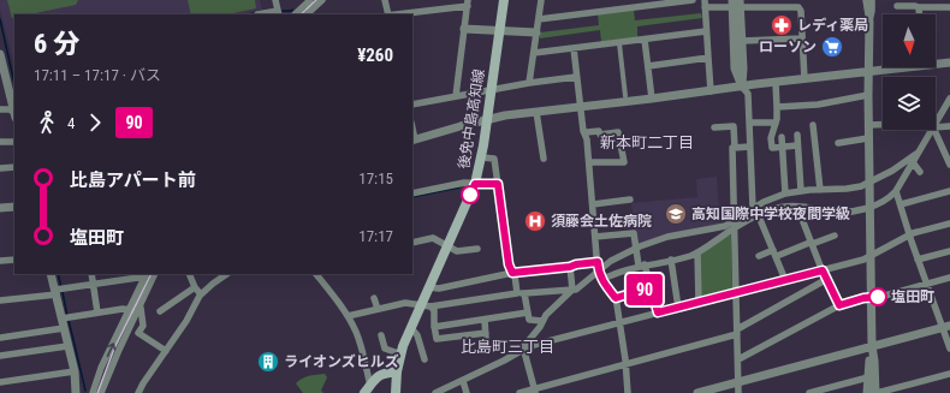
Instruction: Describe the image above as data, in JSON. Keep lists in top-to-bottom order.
{
  "streets": {
    "main road": ["後免中島高知線"]
  },
  "districts": ["新本町二丁目", "比島町三丁目"],
  "places": {
    "pharmacy": ["レディ薬局"],
    "supermarket": ["ローソン"],
    "school or university": ["高知国際中学校夜間学級"],
    "hospital": ["須藤会土佐病院"],
    "other": ["塩田町"],
    "building": ["ライオンズヒルズ"]
  },
  "lines": ["bus line 90"],
  "north": "bottom",
  "page": {
    "on_map": "90",
    "heading": ["6 分", "17:11 – 17:17 · バス", "¥260"],
    "legs": ["4", "90"],
    "list": [
      {
        "name": "比島アパート前",
        "value": "17:15"
      },
      {
        "name": "塩田町",
        "value": "17:17"
      }
    ]
  }
}
